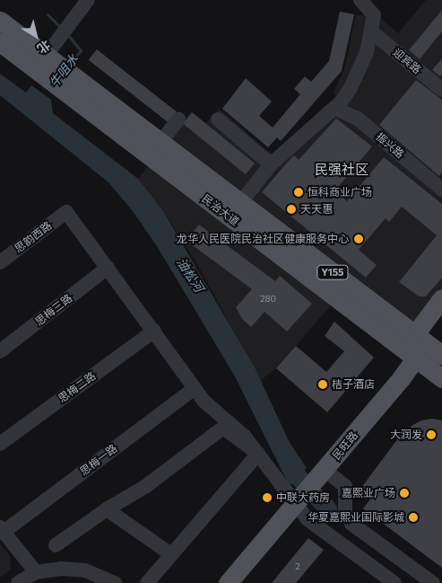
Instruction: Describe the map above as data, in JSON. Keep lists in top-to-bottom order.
{
  "streets": {
    "main road": ["民治大道", "Y155", "民旺路"],
    "street": [
      "迎宾路",
      "振兴路",
      "思韵西路",
      "思梅三路",
      "思梅二路",
      "思梅一路"
    ]
  },
  "crossings": [
    ["民治大道", "民旺路"],
    ["思韵西路", "思梅三路"]
  ],
  "districts": ["民强社区"],
  "water": ["牛咀水", "油松河"],
  "places": [
    "恒科商业广场",
    "天天惠",
    "龙华人民医院民治社区健康服务中心",
    "桔子酒店",
    "大润发",
    "嘉熙业广场",
    "中联大药房",
    "华夏嘉熙业国际影城"
  ],
  "house_numbers": ["280", "2"],
  "north": "bottom right"
}
